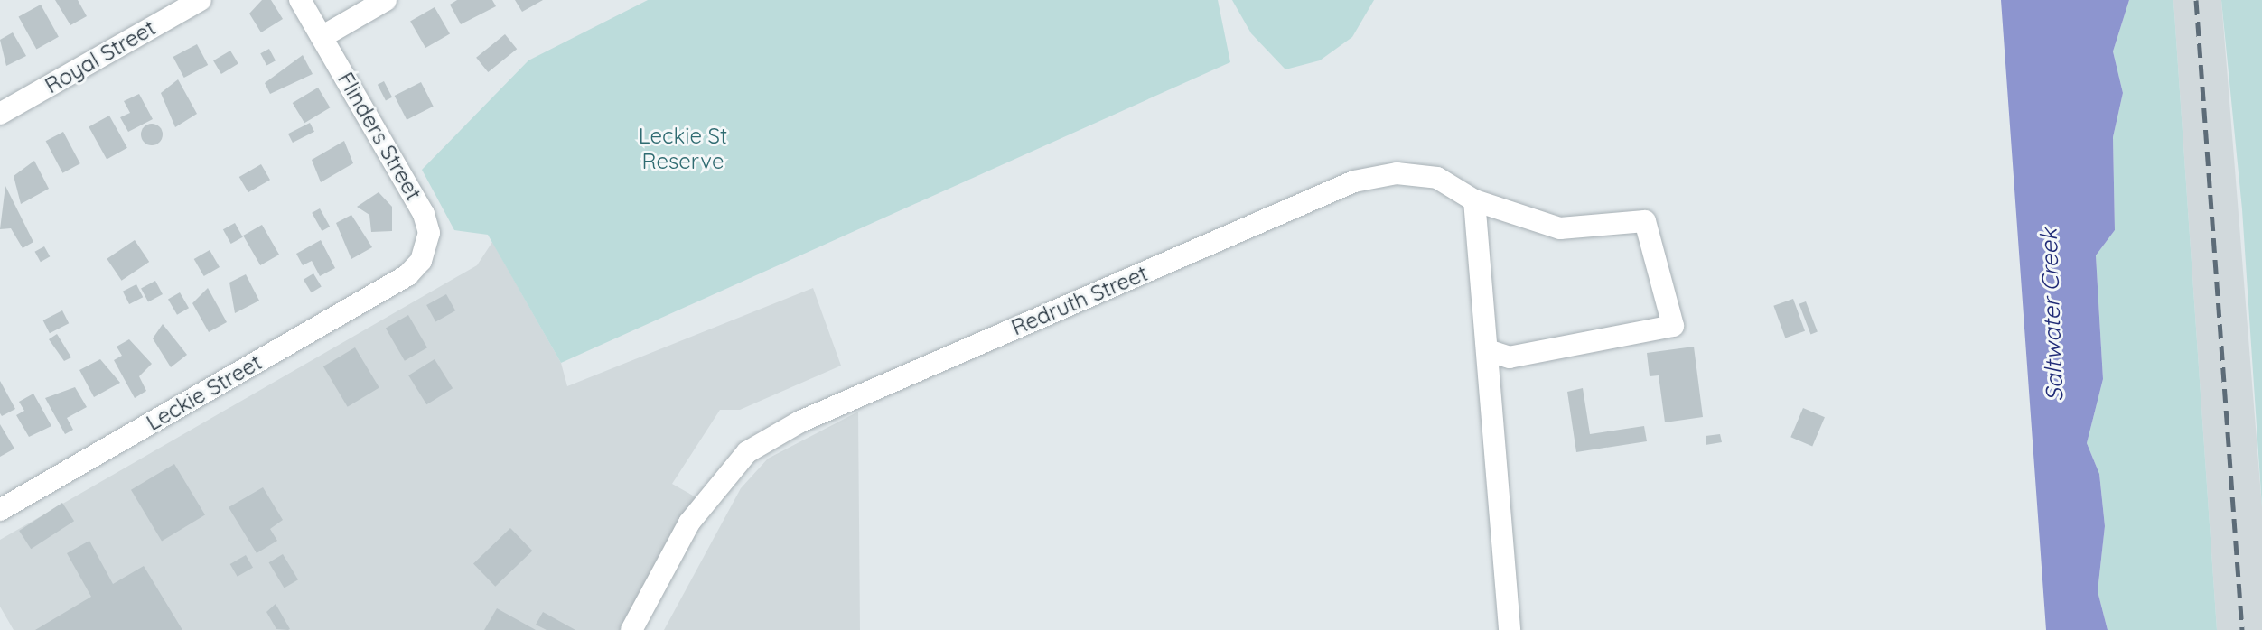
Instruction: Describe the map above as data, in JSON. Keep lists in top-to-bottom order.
{
  "streets": {
    "street": [
      "Royal Street",
      "Flinders Street",
      "Redruth Street",
      "Leckie Street"
    ]
  },
  "crossings": [
    ["Flinders Street", "Leckie Street"]
  ],
  "water": ["Saltwater Creek"],
  "parks": ["Leckie St Reserve"]
}
